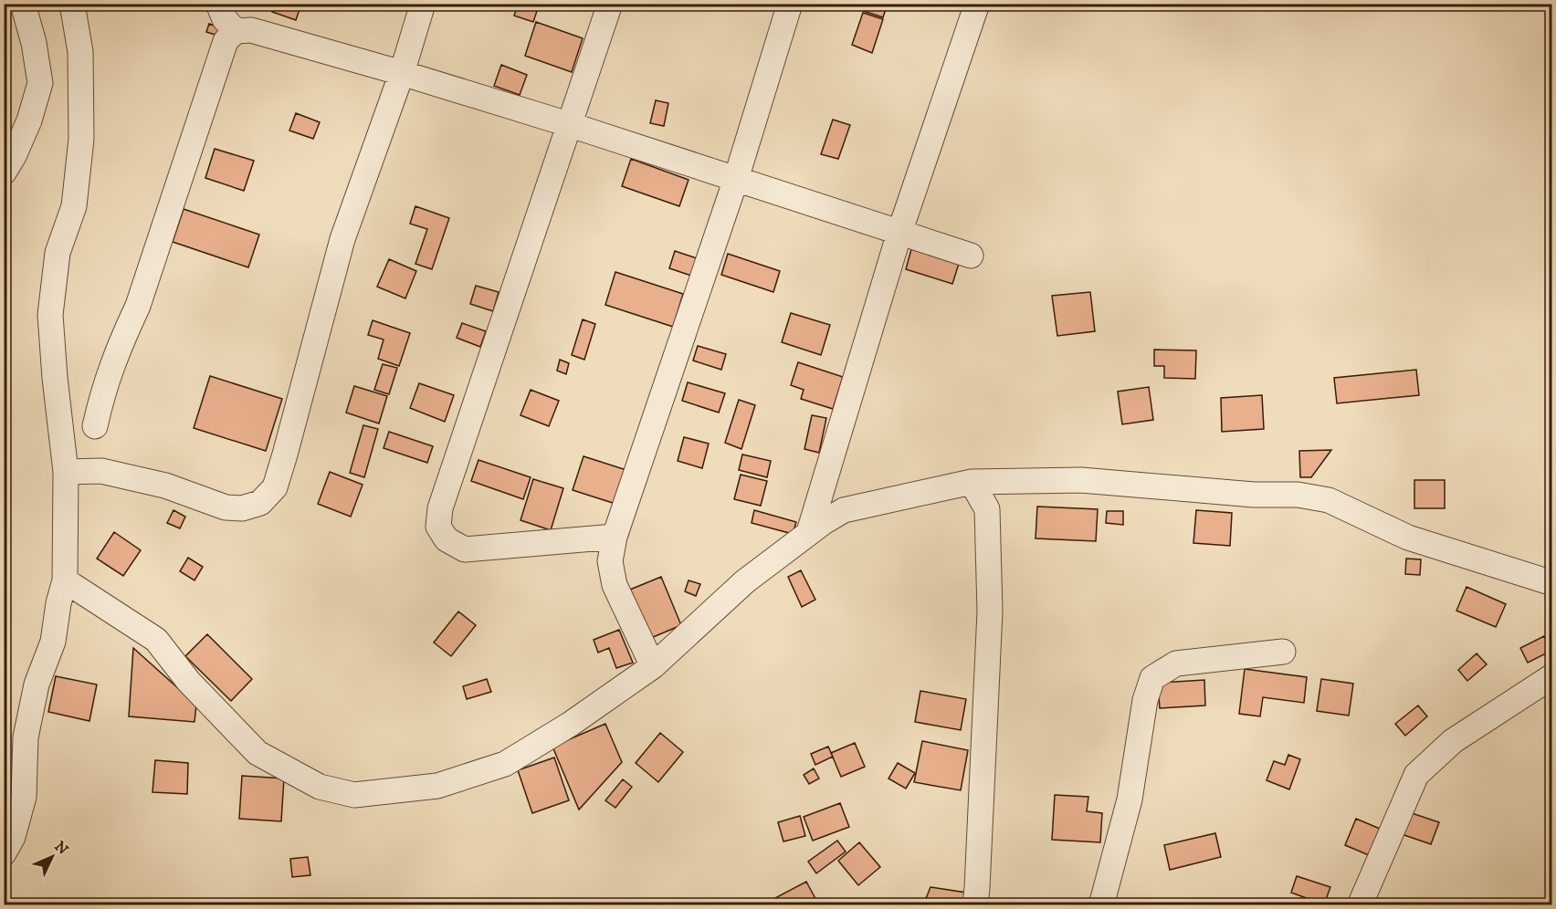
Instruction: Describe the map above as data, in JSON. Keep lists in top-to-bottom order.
{
  "north": "top right"
}
